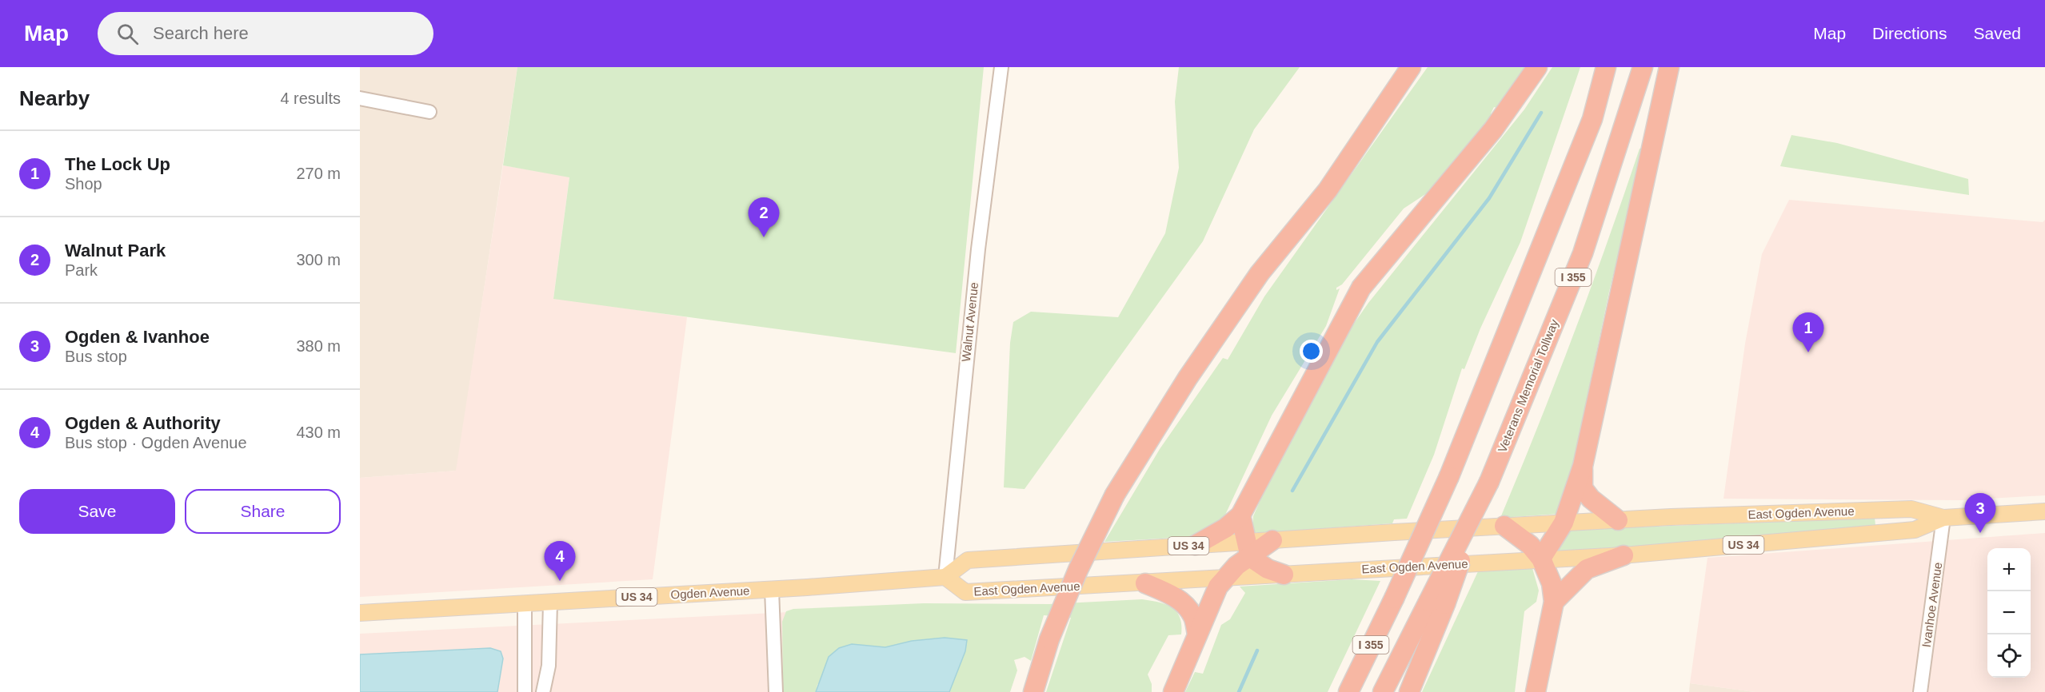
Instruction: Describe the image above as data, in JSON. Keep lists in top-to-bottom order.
{
  "streets": {
    "highway": ["I 355", "Veterans Memorial Tollway"],
    "main road": ["East Ogden Avenue", "US 34", "Ogden Avenue"],
    "street": ["Walnut Avenue", "Ivanhoe Avenue"]
  },
  "crossings": [
    ["I 355", "Veterans Memorial Tollway"],
    ["Walnut Avenue", "East Ogden Avenue"],
    ["Walnut Avenue", "US 34"],
    ["Walnut Avenue", "Ogden Avenue"],
    ["East Ogden Avenue", "US 34"],
    ["East Ogden Avenue", "Ogden Avenue"],
    ["East Ogden Avenue", "Ivanhoe Avenue"],
    ["US 34", "Ogden Avenue"]
  ],
  "page": {
    "header": "Map",
    "search": "Search here",
    "nav": ["Map", "Directions", "Saved"],
    "heading": ["Nearby", "4 results"],
    "list": [
      {
        "mark": "1",
        "name": "The Lock Up",
        "note": "Shop",
        "value": "270 m"
      },
      {
        "mark": "2",
        "name": "Walnut Park",
        "note": "Park",
        "value": "300 m"
      },
      {
        "mark": "3",
        "name": "Ogden & Ivanhoe",
        "note": "Bus stop",
        "value": "380 m"
      },
      {
        "mark": "4",
        "name": "Ogden & Authority",
        "note": "Bus stop · Ogden Avenue",
        "value": "430 m"
      }
    ],
    "pins": [
      "2",
      "1",
      "3",
      "4"
    ],
    "buttons": ["Save", "Share"],
    "map_buttons": ["+", "−"]
  }
}
